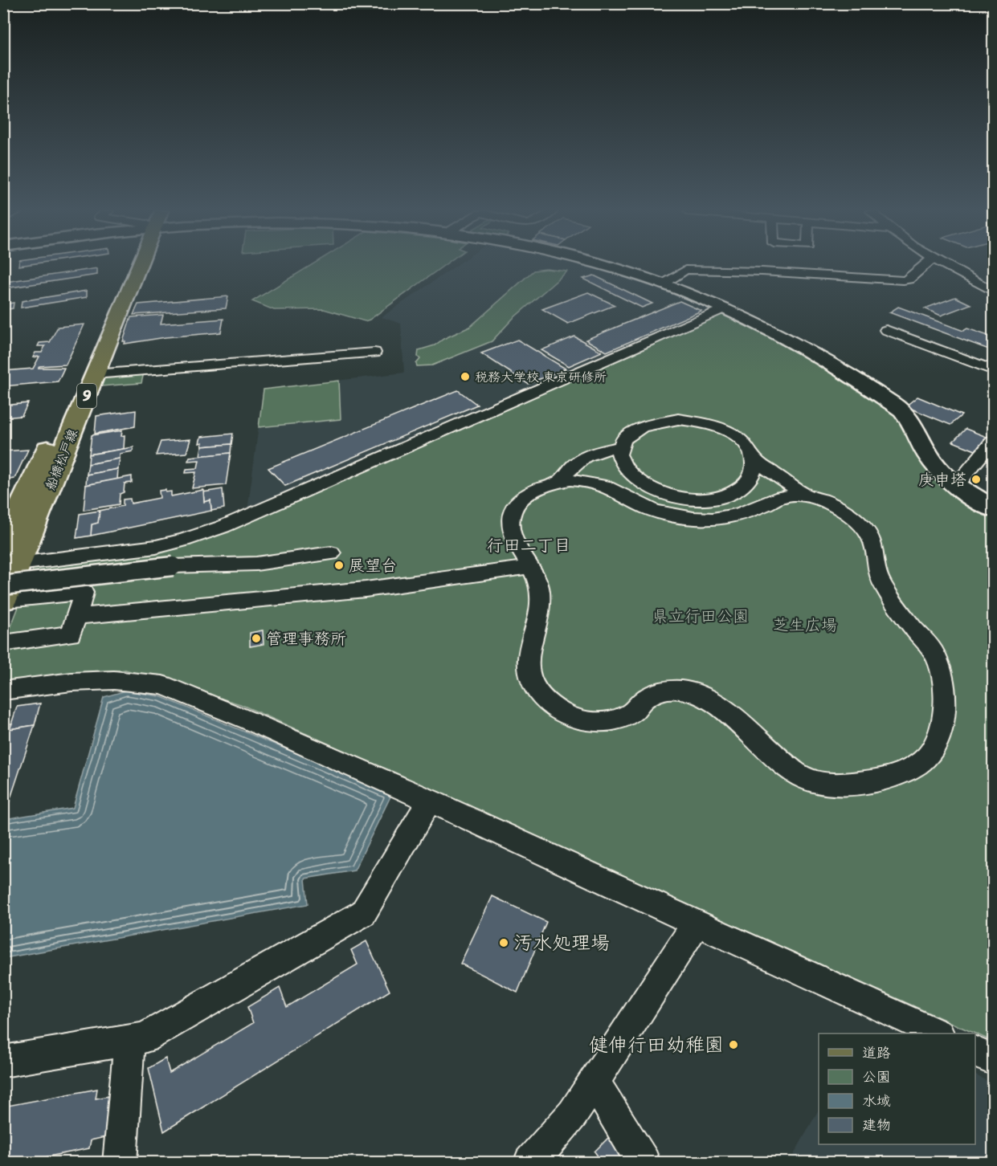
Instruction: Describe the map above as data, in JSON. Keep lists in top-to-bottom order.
{
  "streets": {
    "main road": ["9", "船橋松戸線"]
  },
  "districts": ["行田二丁目"],
  "parks": ["県立行田公園", "芝生広場"],
  "places": [
    "税務大学校 東京研修所",
    "庚申塔",
    "展望台",
    "管理事務所",
    "汚水処理場",
    "健伸行田幼稚園"
  ],
  "legend": [
    "道路",
    "公園",
    "水域",
    "建物"
  ]
}
